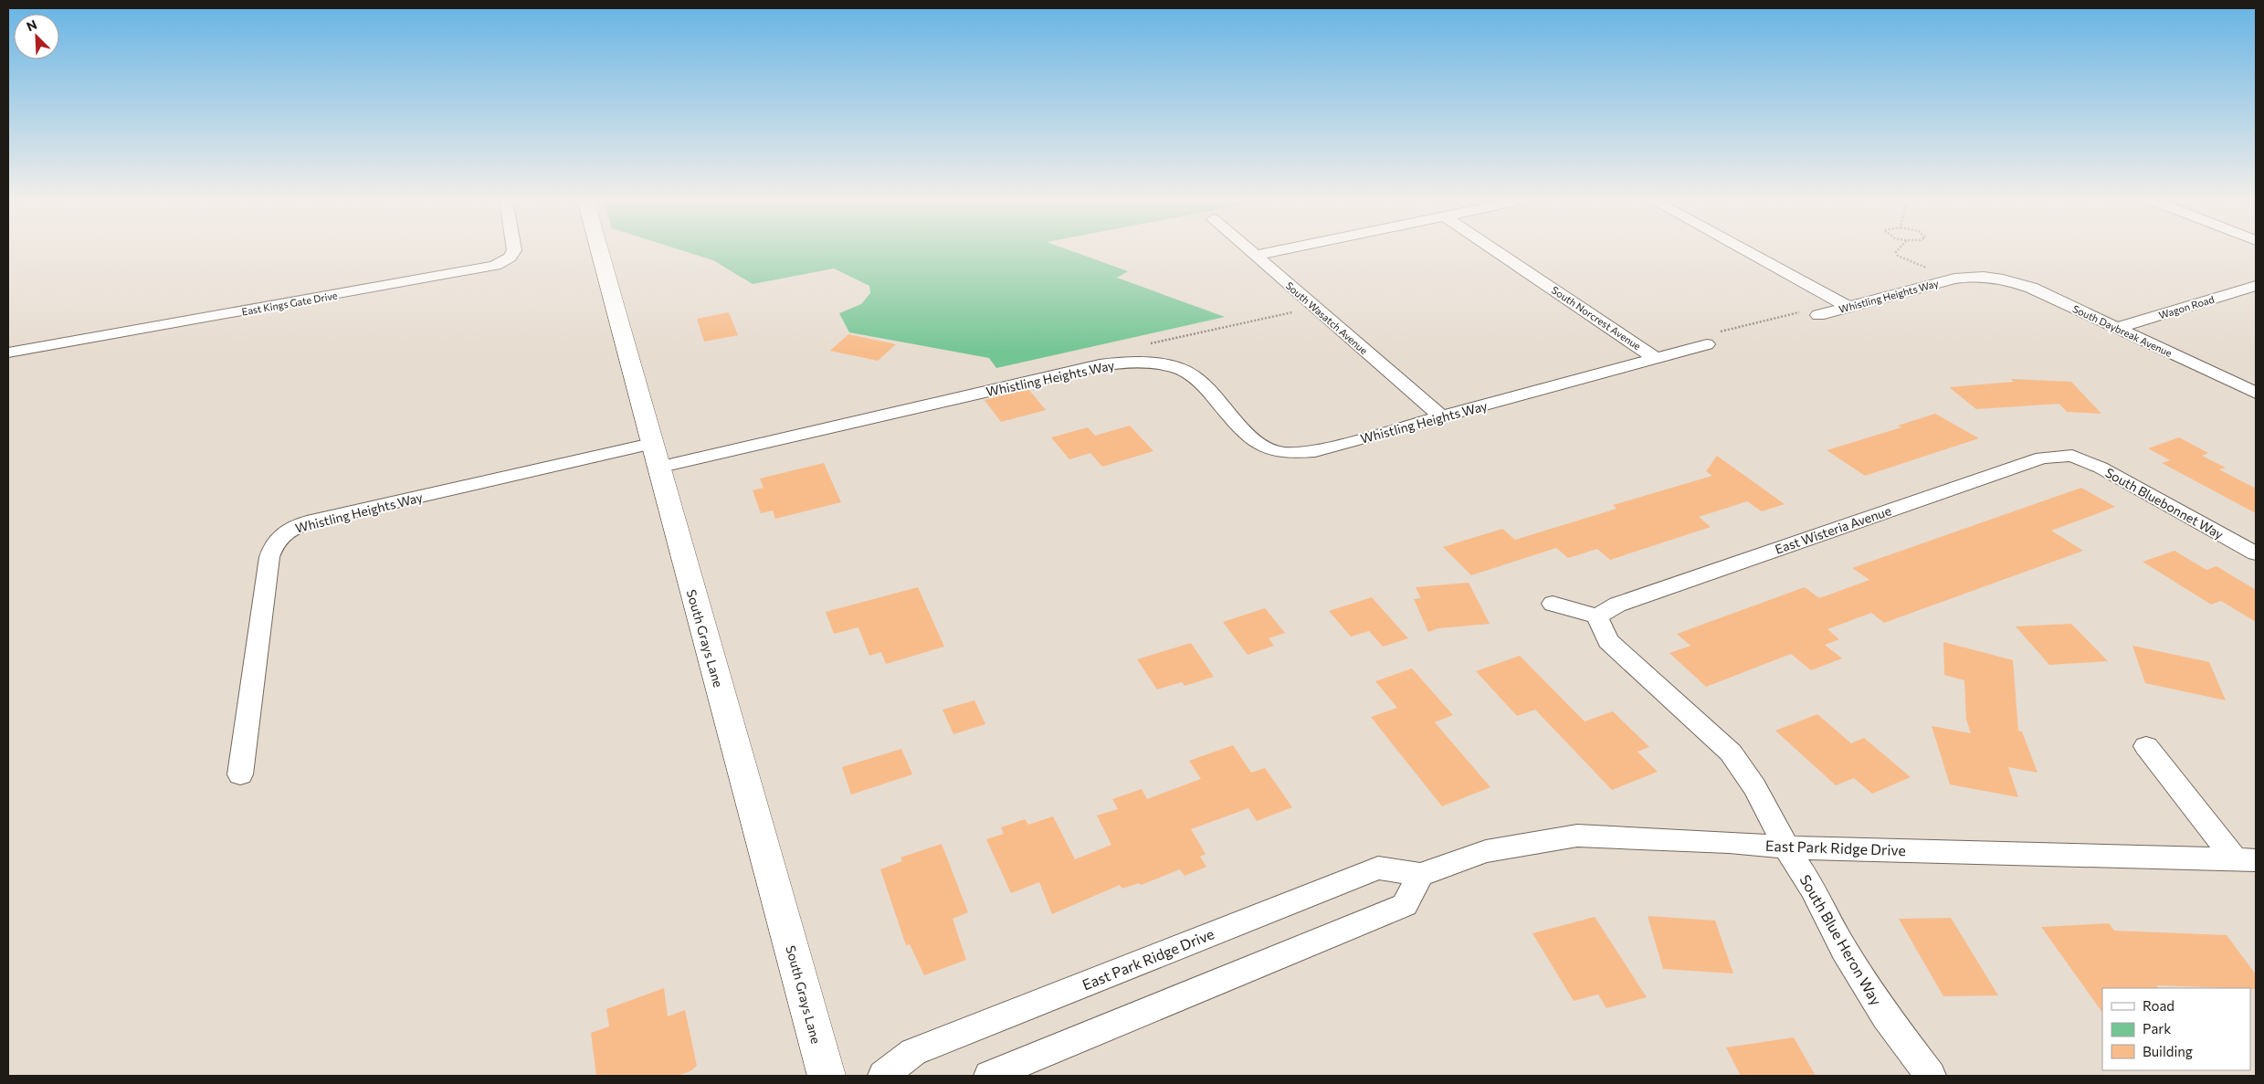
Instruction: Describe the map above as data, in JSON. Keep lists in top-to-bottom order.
{
  "streets": {
    "street": [
      "Whistling Heights Way",
      "East Kings Gate Drive",
      "Wagon Road",
      "South Wasatch Avenue",
      "South Norcrest Avenue",
      "South Daybreak Avenue",
      "South Bluebonnet Way",
      "East Wisteria Avenue",
      "South Grays Lane",
      "East Park Ridge Drive",
      "South Blue Heron Way"
    ]
  },
  "crossings": [
    ["Whistling Heights Way", "South Wasatch Avenue"],
    ["Whistling Heights Way", "South Norcrest Avenue"],
    ["Whistling Heights Way", "South Daybreak Avenue"],
    ["Whistling Heights Way", "South Grays Lane"],
    ["Wagon Road", "South Daybreak Avenue"],
    ["South Bluebonnet Way", "East Wisteria Avenue"],
    ["East Wisteria Avenue", "South Blue Heron Way"],
    ["East Park Ridge Drive", "South Blue Heron Way"]
  ],
  "legend": ["Road", "Park", "Building"],
  "north": "top left"
}
